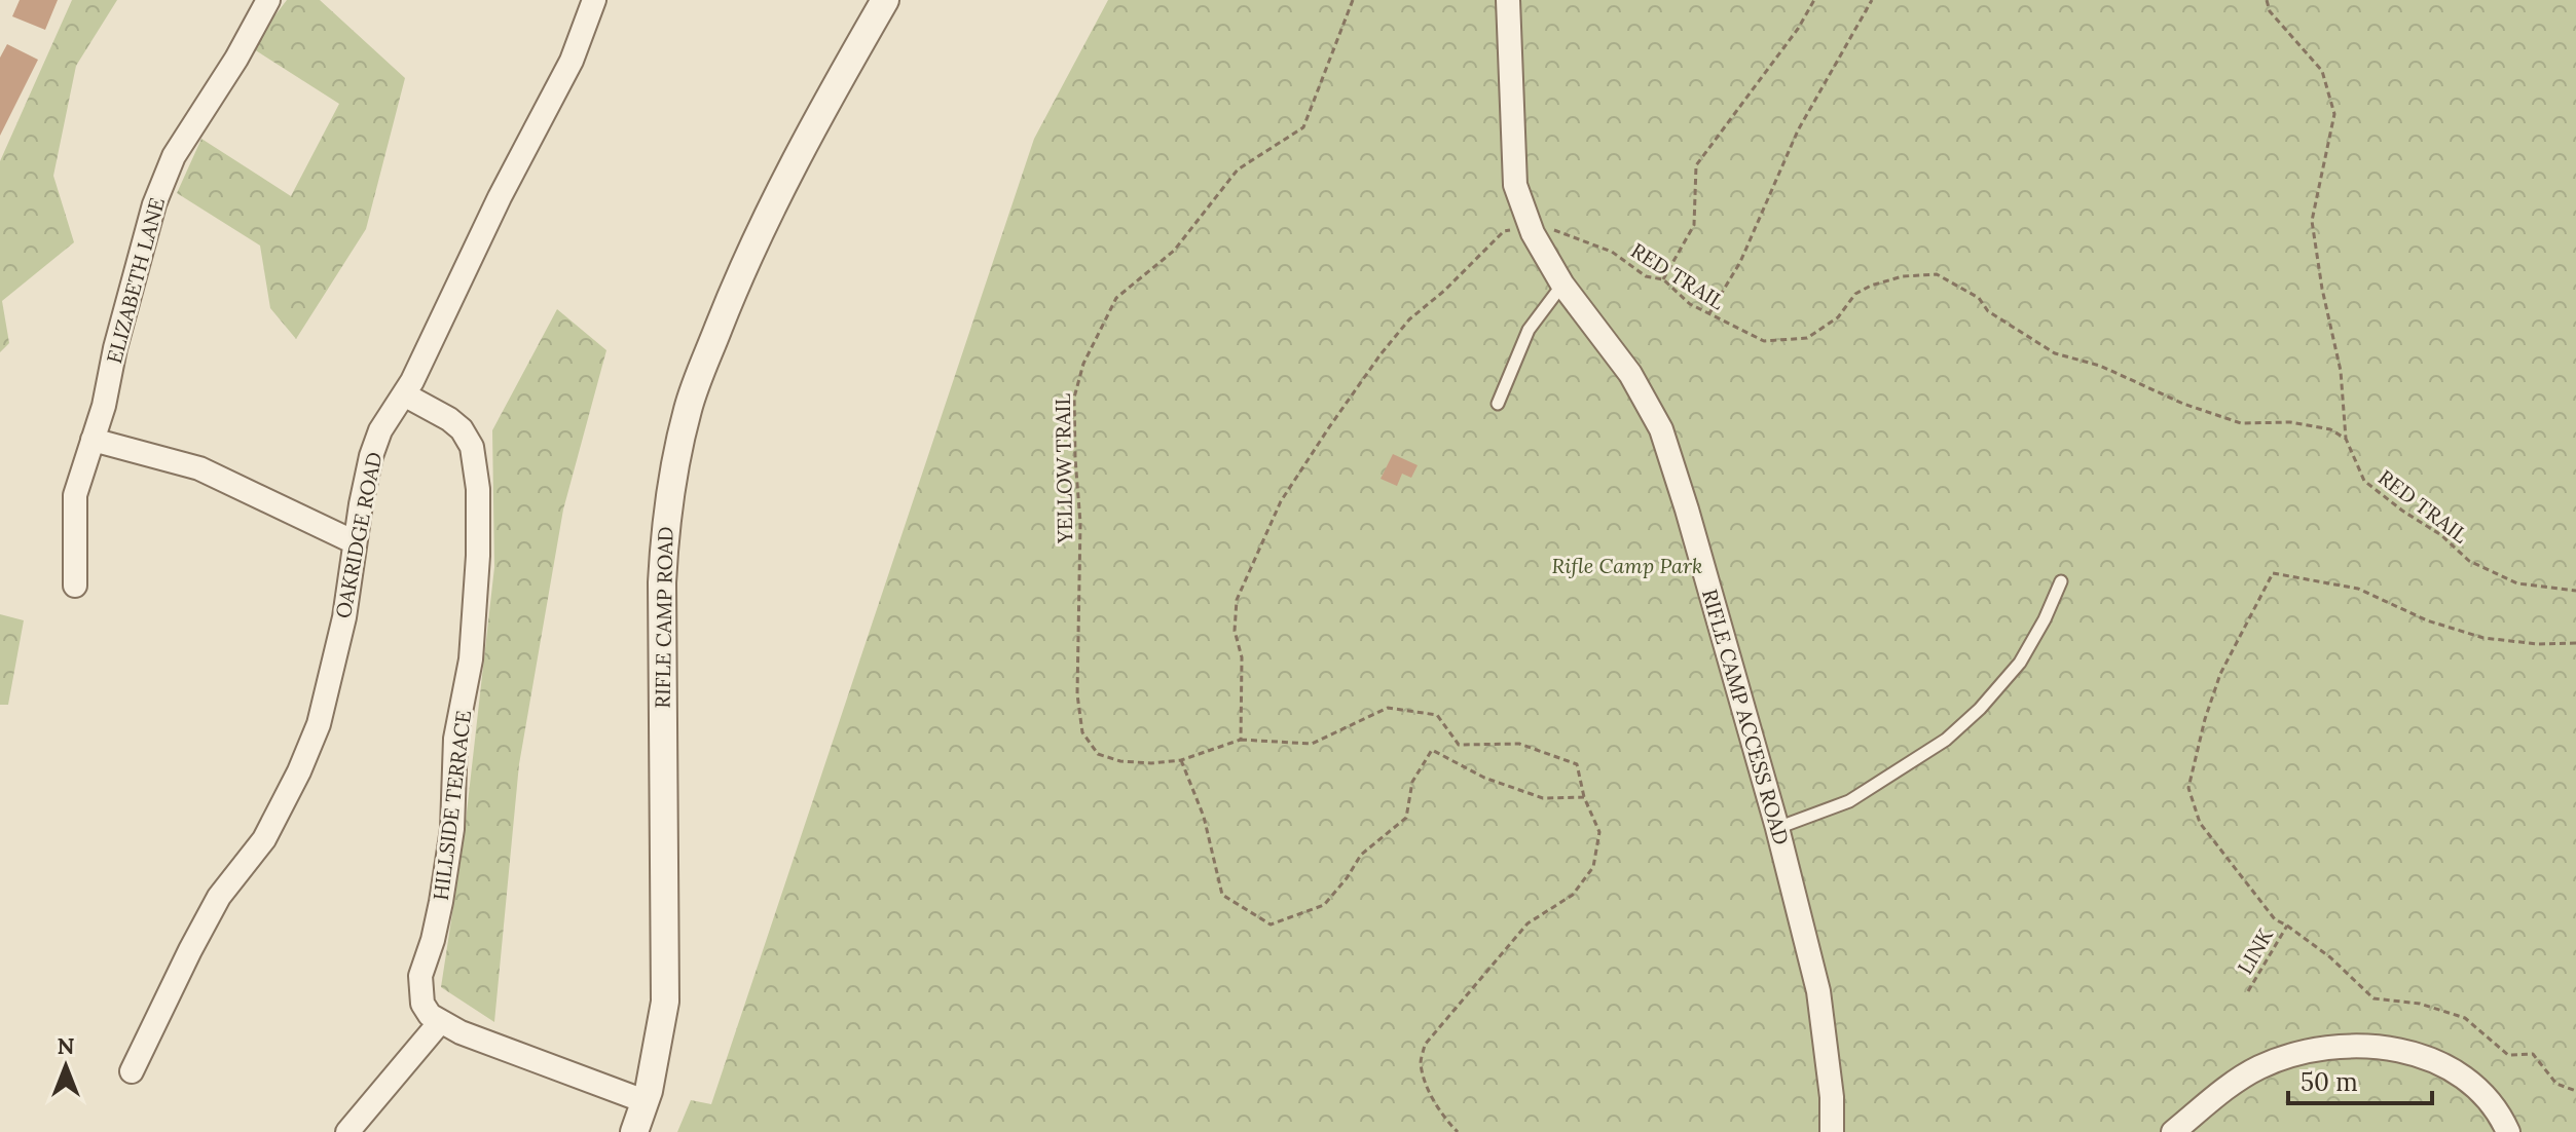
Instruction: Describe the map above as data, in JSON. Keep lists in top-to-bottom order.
{
  "streets": {
    "street": [
      "ELIZABETH LANE",
      "OAKRIDGE ROAD",
      "RIFLE CAMP ROAD",
      "RIFLE CAMP ACCESS ROAD",
      "HILLSIDE TERRACE"
    ],
    "path": ["RED TRAIL", "YELLOW TRAIL", "LINK"]
  },
  "crossings": [
    ["RED TRAIL", "RIFLE CAMP ACCESS ROAD"],
    ["OAKRIDGE ROAD", "HILLSIDE TERRACE"]
  ],
  "parks": ["Rifle Camp Park"],
  "scale_bar": "50 m",
  "north": "top"
}
